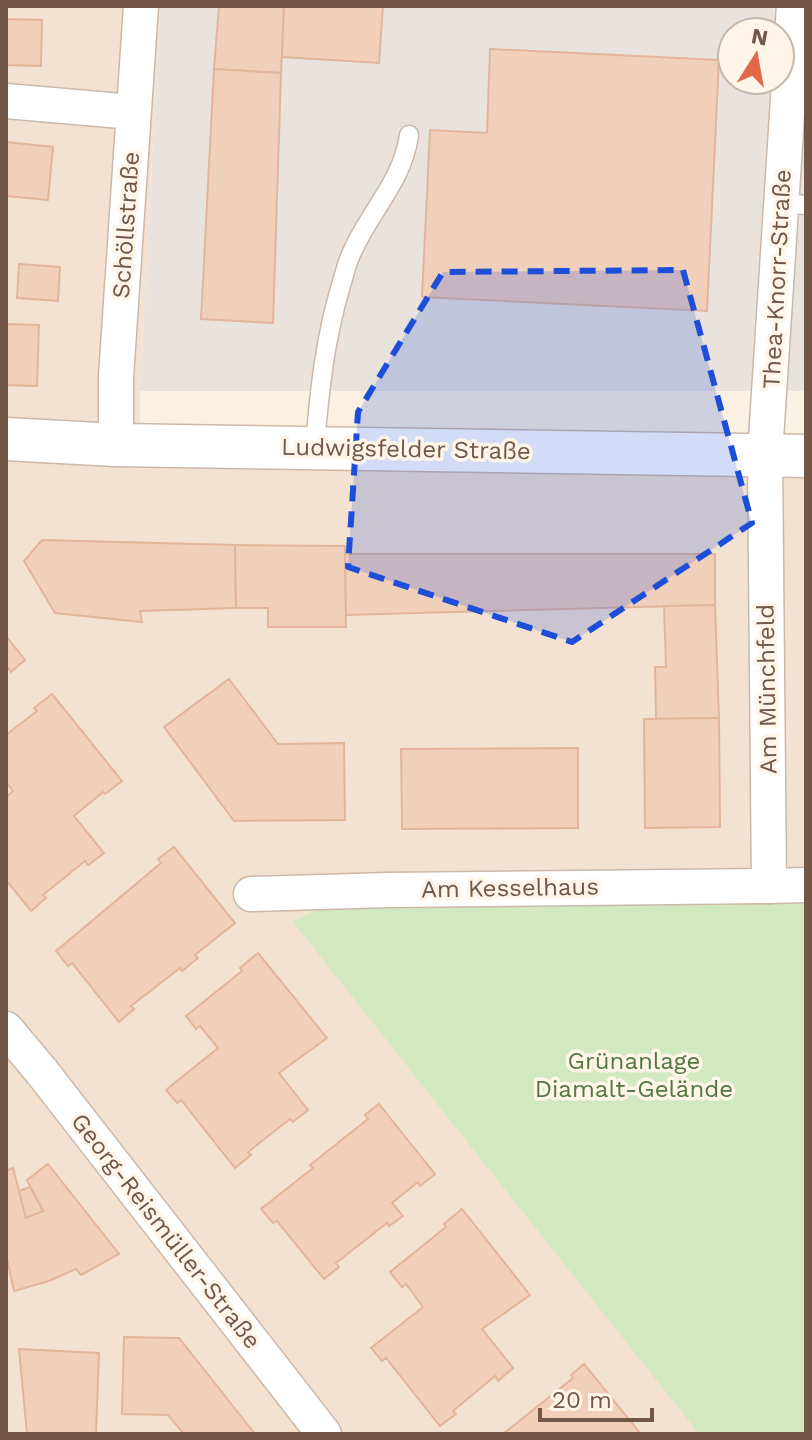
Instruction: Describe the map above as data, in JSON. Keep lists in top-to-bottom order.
{
  "streets": {
    "street": [
      "Schöllstraße",
      "Thea-Knorr-Straße",
      "Ludwigsfelder Straße",
      "Am Münchfeld",
      "Am Kesselhaus",
      "Georg-Reismüller-Straße"
    ]
  },
  "crossings": [
    ["Schöllstraße", "Ludwigsfelder Straße"],
    ["Thea-Knorr-Straße", "Ludwigsfelder Straße"],
    ["Thea-Knorr-Straße", "Am Münchfeld"],
    ["Ludwigsfelder Straße", "Am Münchfeld"],
    ["Am Münchfeld", "Am Kesselhaus"]
  ],
  "parks": ["Grünanlage Diamalt-Gelände"],
  "scale_bar": "20 m",
  "north": "top"
}
